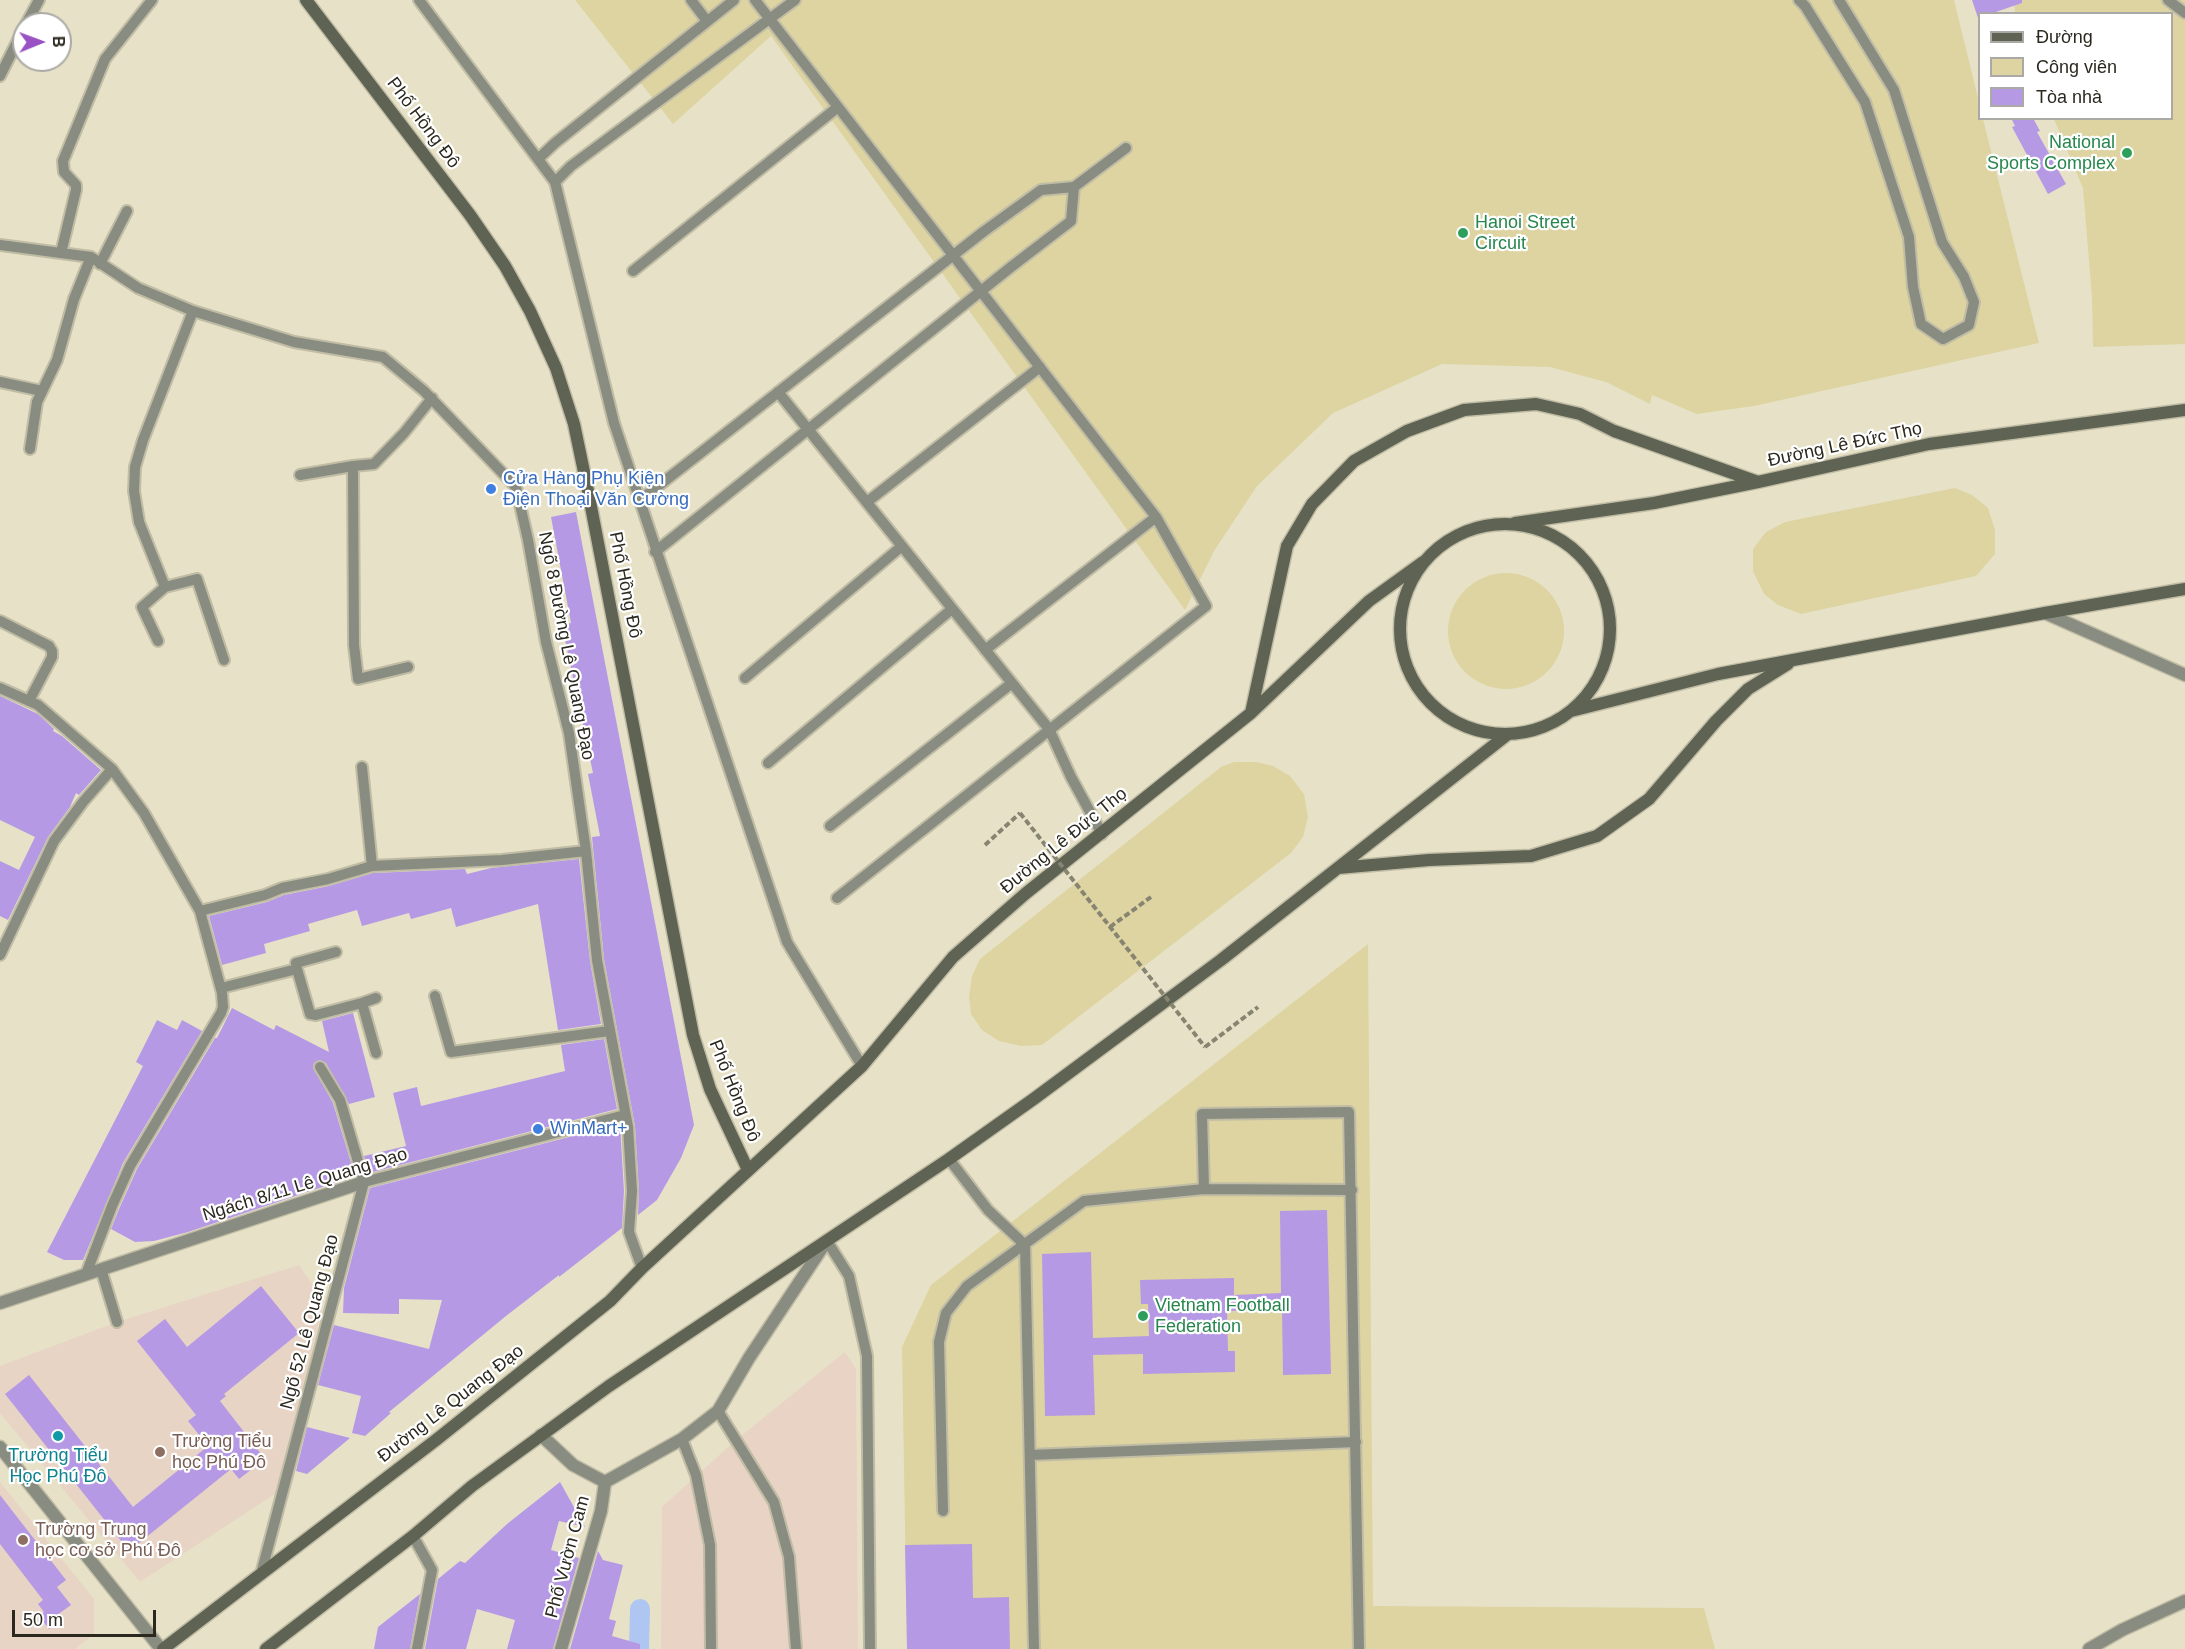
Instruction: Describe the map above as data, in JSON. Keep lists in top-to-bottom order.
{
  "streets": {
    "main road": ["Phố Hồng Đô", "Đường Lê Đức Thọ", "Đường Lê Quang Đạo"],
    "street": ["Ngách 8/11 Lê Quang Đạo", "Phố Vườn Cam"],
    "lane": ["Ngõ 8 Đường Lê Quang Đạo", "Ngõ 52 Lê Quang Đạo"]
  },
  "crossings": [
    ["Phố Hồng Đô", "Đường Lê Đức Thọ"],
    ["Phố Hồng Đô", "Đường Lê Quang Đạo"],
    ["Đường Lê Đức Thọ", "Đường Lê Quang Đạo"],
    ["Ngõ 8 Đường Lê Quang Đạo", "Ngách 8/11 Lê Quang Đạo"],
    ["Ngõ 8 Đường Lê Quang Đạo", "Đường Lê Quang Đạo"],
    ["Ngách 8/11 Lê Quang Đạo", "Ngõ 52 Lê Quang Đạo"],
    ["Ngõ 52 Lê Quang Đạo", "Đường Lê Quang Đạo"]
  ],
  "places": [
    "National Sports Complex",
    "Hanoi Street Circuit",
    "Cửa Hàng Phụ Kiện Điện Thoại Văn Cường",
    "WinMart+",
    "Vietnam Football Federation",
    "Trường Tiểu Học Phú Đô",
    "Trường Tiểu học Phú Đô",
    "Trường Trung học cơ sở Phú Đô"
  ],
  "legend": ["Đường", "Công viên", "Tòa nhà"],
  "scale_bar": "50 m",
  "north": "right"
}
